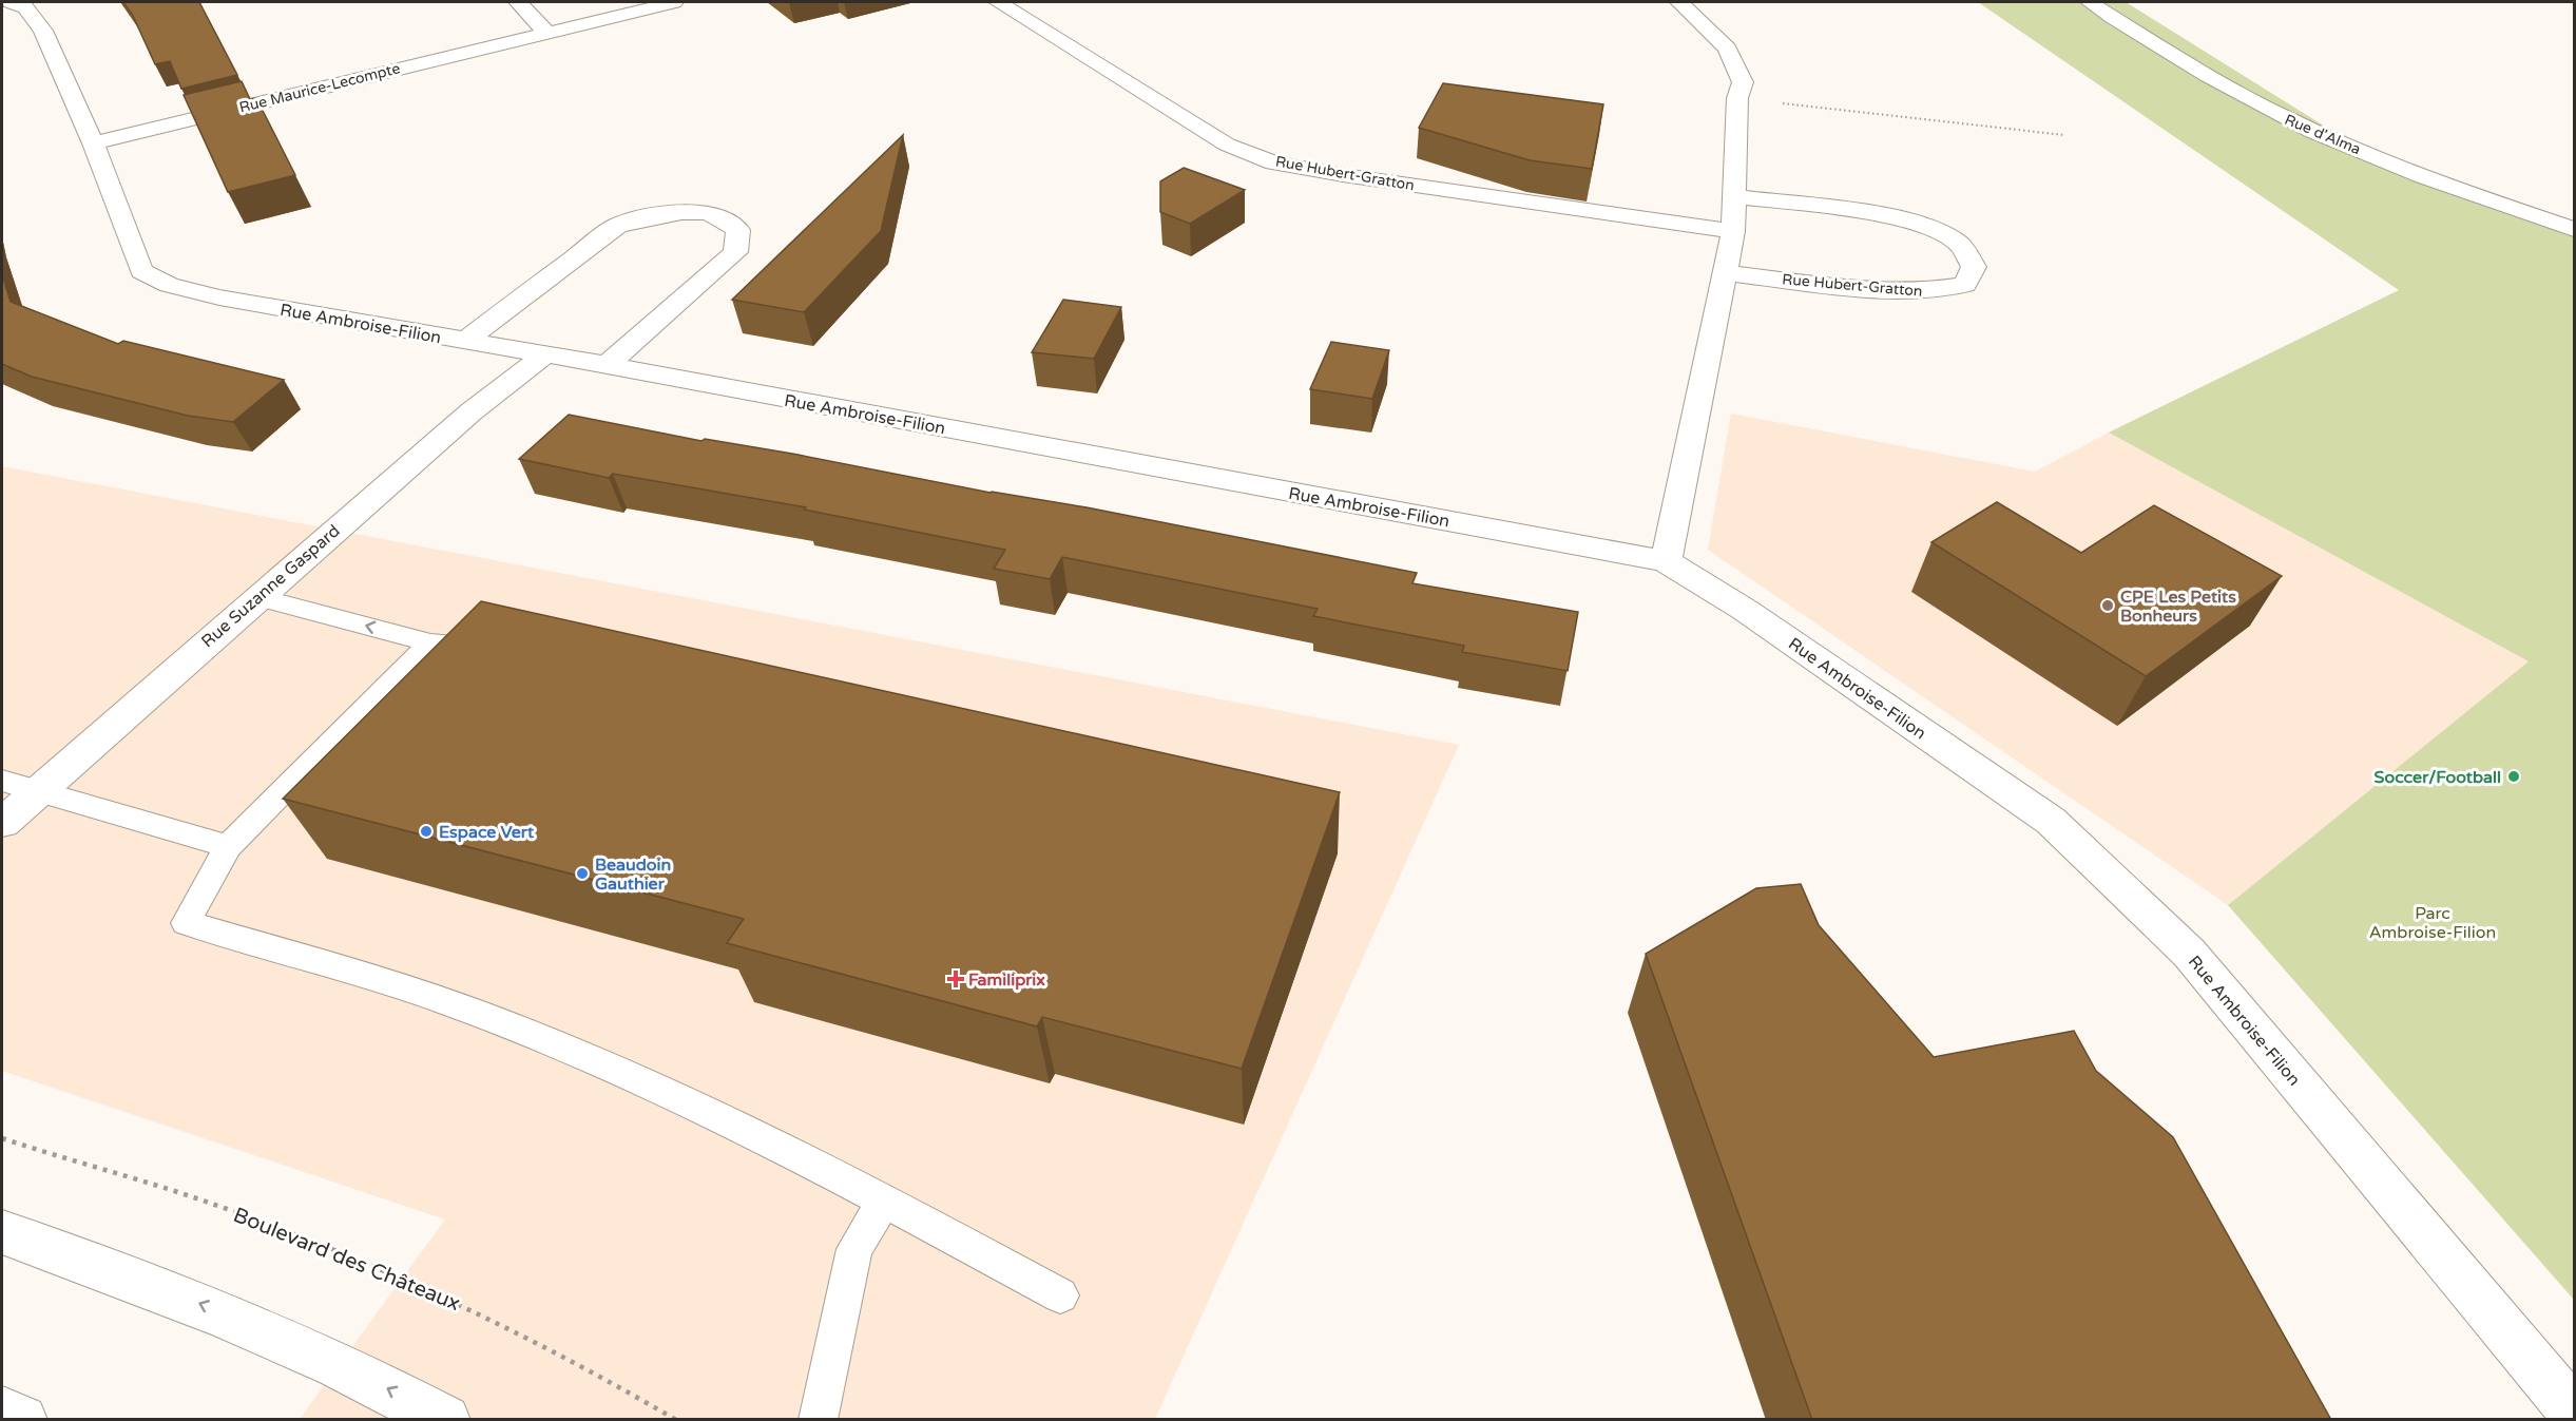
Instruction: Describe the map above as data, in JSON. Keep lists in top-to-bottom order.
{
  "streets": {
    "street": [
      "Rue Maurice-Lecompte",
      "Rue d'Alma",
      "Rue Hubert-Gratton",
      "Rue Ambroise-Filion",
      "Rue Suzanne Gaspard"
    ],
    "path": ["Boulevard des Châteaux"]
  },
  "crossings": [
    ["Rue Maurice-Lecompte", "Rue Ambroise-Filion"],
    ["Rue Ambroise-Filion", "Rue Suzanne Gaspard"]
  ],
  "parks": ["Parc Ambroise-Filion"],
  "places": {
    "other": [
      "CPE Les Petits Bonheurs",
      "Soccer/Football",
      "Espace Vert",
      "Beaudoin Gauthier"
    ],
    "health": ["Familiprix"]
  }
}
